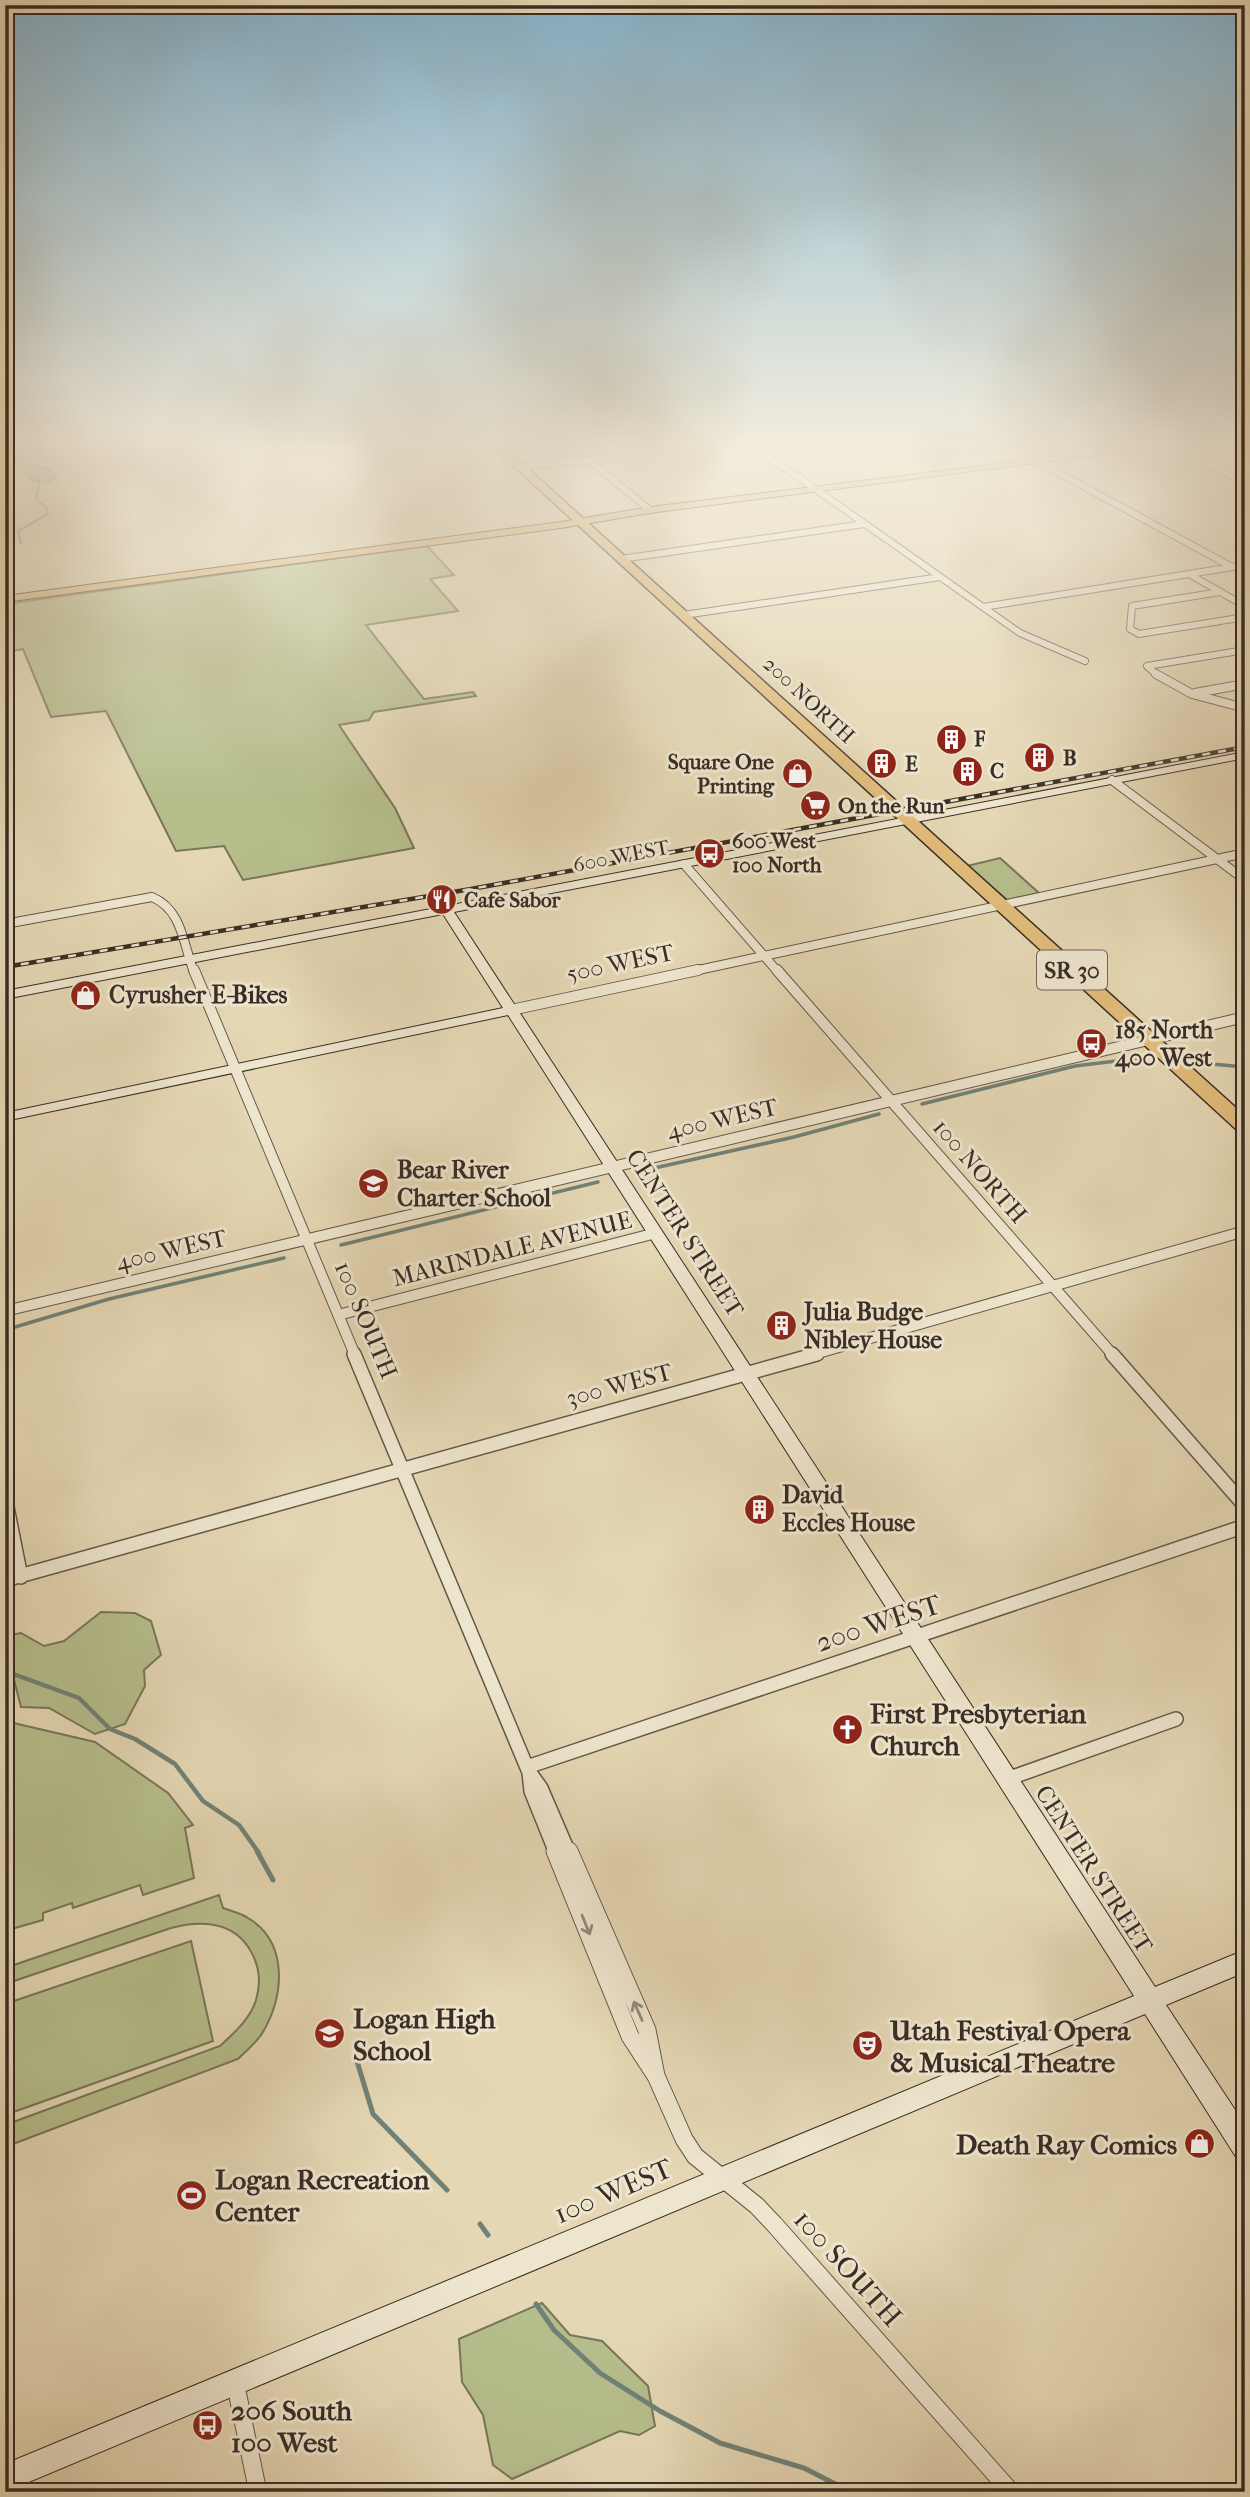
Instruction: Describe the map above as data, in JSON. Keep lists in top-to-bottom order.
{
  "streets": {
    "highway": ["200 NORTH", "SR 30"],
    "street": [
      "600 WEST",
      "500 WEST",
      "400 WEST",
      "100 NORTH",
      "CENTER STREET",
      "MARINDALE AVENUE",
      "100 SOUTH",
      "300 WEST",
      "200 WEST",
      "100 WEST"
    ]
  },
  "crossings": [
    ["200 NORTH", "600 WEST"],
    ["200 NORTH", "500 WEST"],
    ["200 NORTH", "400 WEST"],
    ["600 WEST", "100 NORTH"],
    ["600 WEST", "CENTER STREET"],
    ["600 WEST", "100 SOUTH"],
    ["500 WEST", "100 NORTH"],
    ["500 WEST", "CENTER STREET"],
    ["500 WEST", "100 SOUTH"],
    ["400 WEST", "100 NORTH"],
    ["400 WEST", "CENTER STREET"],
    ["400 WEST", "100 SOUTH"],
    ["100 NORTH", "300 WEST"],
    ["CENTER STREET", "MARINDALE AVENUE"],
    ["CENTER STREET", "300 WEST"],
    ["CENTER STREET", "200 WEST"],
    ["CENTER STREET", "100 WEST"],
    ["MARINDALE AVENUE", "100 SOUTH"],
    ["100 SOUTH", "300 WEST"],
    ["100 SOUTH", "200 WEST"],
    ["100 SOUTH", "100 WEST"]
  ],
  "places": {
    "building": [
      "F",
      "B",
      "E",
      "C",
      "Julia Budge Nibley House",
      "David Eccles House"
    ],
    "shop": ["Square One Printing", "Cyrusher E-Bikes", "Death Ray Comics"],
    "supermarket": ["On the Run"],
    "bus stop": ["600 West 100 North", "185 North 400 West", "206 South 100 West"],
    "restaurant": ["Cafe Sabor"],
    "school or university": ["Bear River Charter School", "Logan High School"],
    "church": ["First Presbyterian Church"],
    "theatre": ["Utah Festival Opera & Musical Theatre"],
    "sports": ["Logan Recreation Center"]
  }
}
